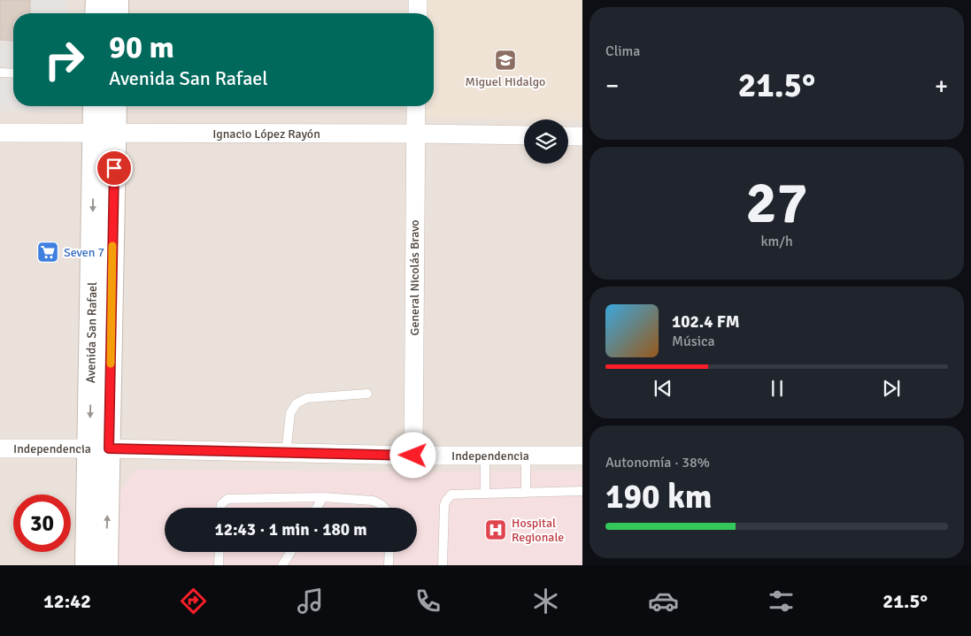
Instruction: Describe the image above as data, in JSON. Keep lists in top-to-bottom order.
{
  "streets": {
    "street": [
      "Ignacio López Rayón",
      "General Nicolás Bravo",
      "Avenida San Rafael",
      "Independencia"
    ]
  },
  "crossings": [
    ["Ignacio López Rayón", "General Nicolás Bravo"],
    ["Ignacio López Rayón", "Avenida San Rafael"],
    ["General Nicolás Bravo", "Independencia"],
    ["Avenida San Rafael", "Independencia"]
  ],
  "places": {
    "school or university": ["Miguel Hidalgo"],
    "supermarket": ["Seven 7"],
    "hospital": ["Hospital Regionale"]
  },
  "page": {
    "tile": [
      "Clima",
      ["27", "km/h"],
      ["Autonomía · 38%", "190 km"]
    ],
    "turn": ["90 m", "Avenida San Rafael"],
    "heat": ["−", "21.5°", "+"],
    "song": ["102.4 FM", "Música"],
    "limit": "30",
    "trip": "12:43 · 1 min · 180 m",
    "tabs": ["12:42", "21.5°"]
  }
}
